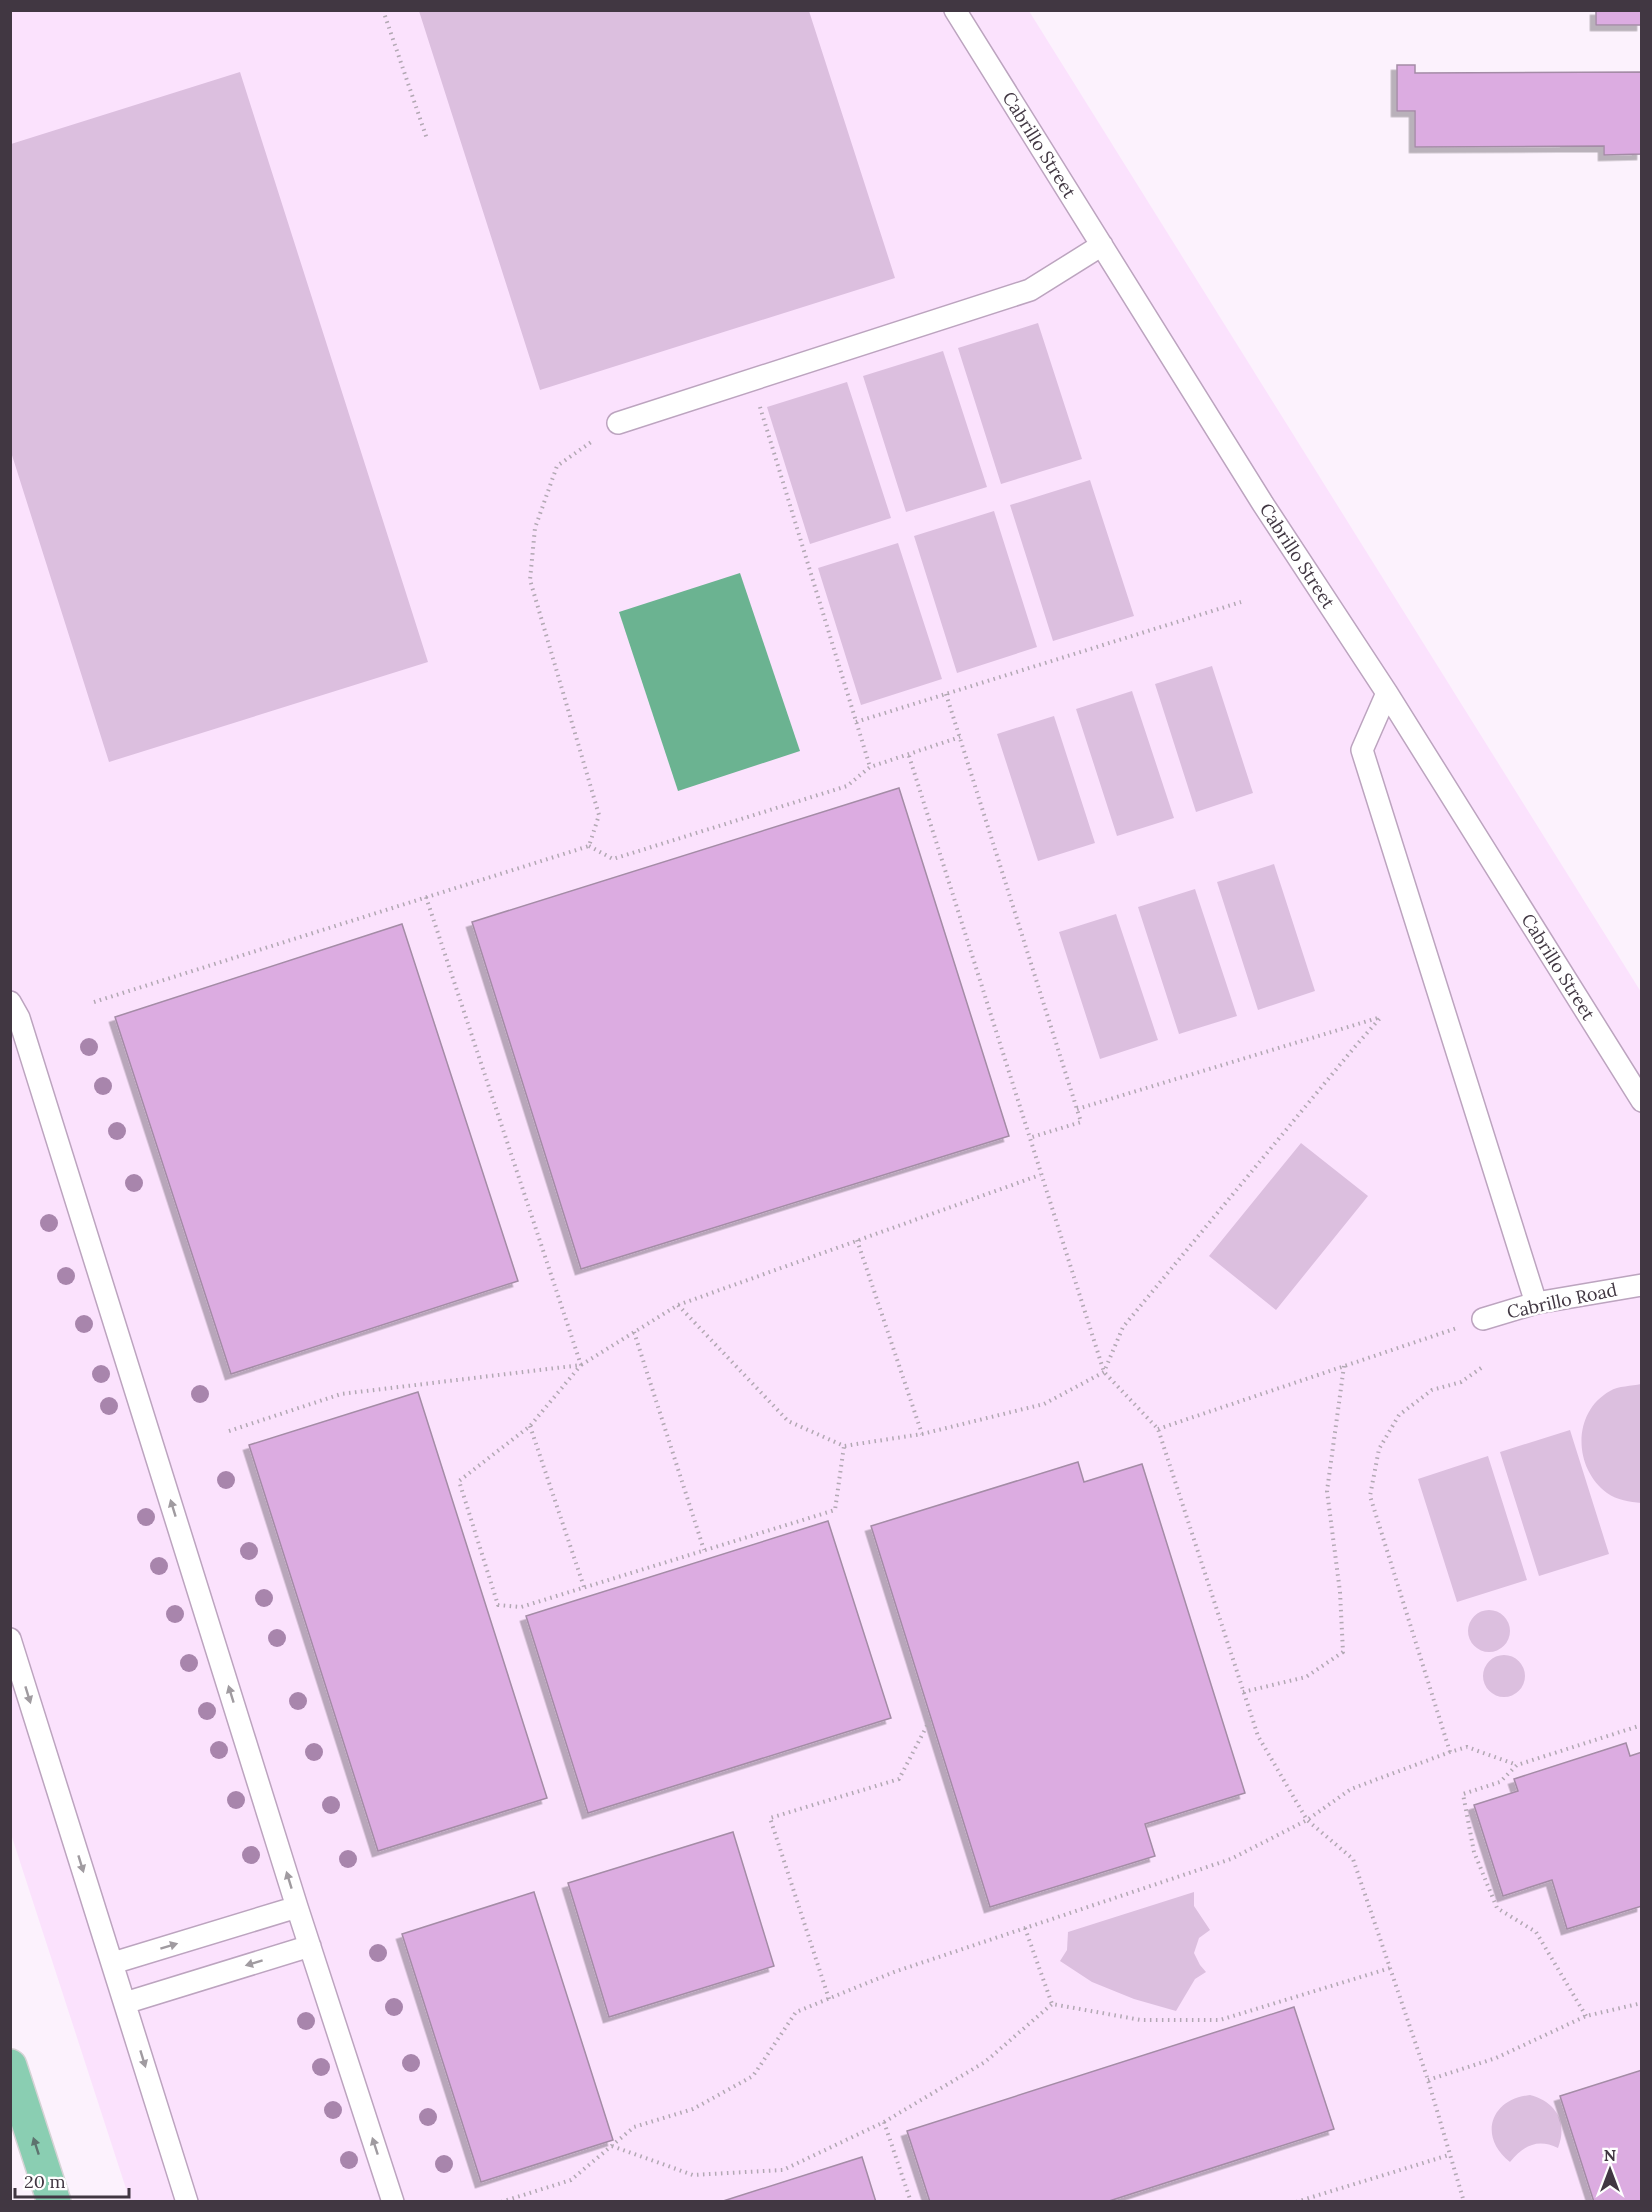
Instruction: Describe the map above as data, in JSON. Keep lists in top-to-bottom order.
{
  "streets": {
    "lane": ["Cabrillo Street", "Cabrillo Road"]
  },
  "scale_bar": "20 m",
  "north": "top"
}
